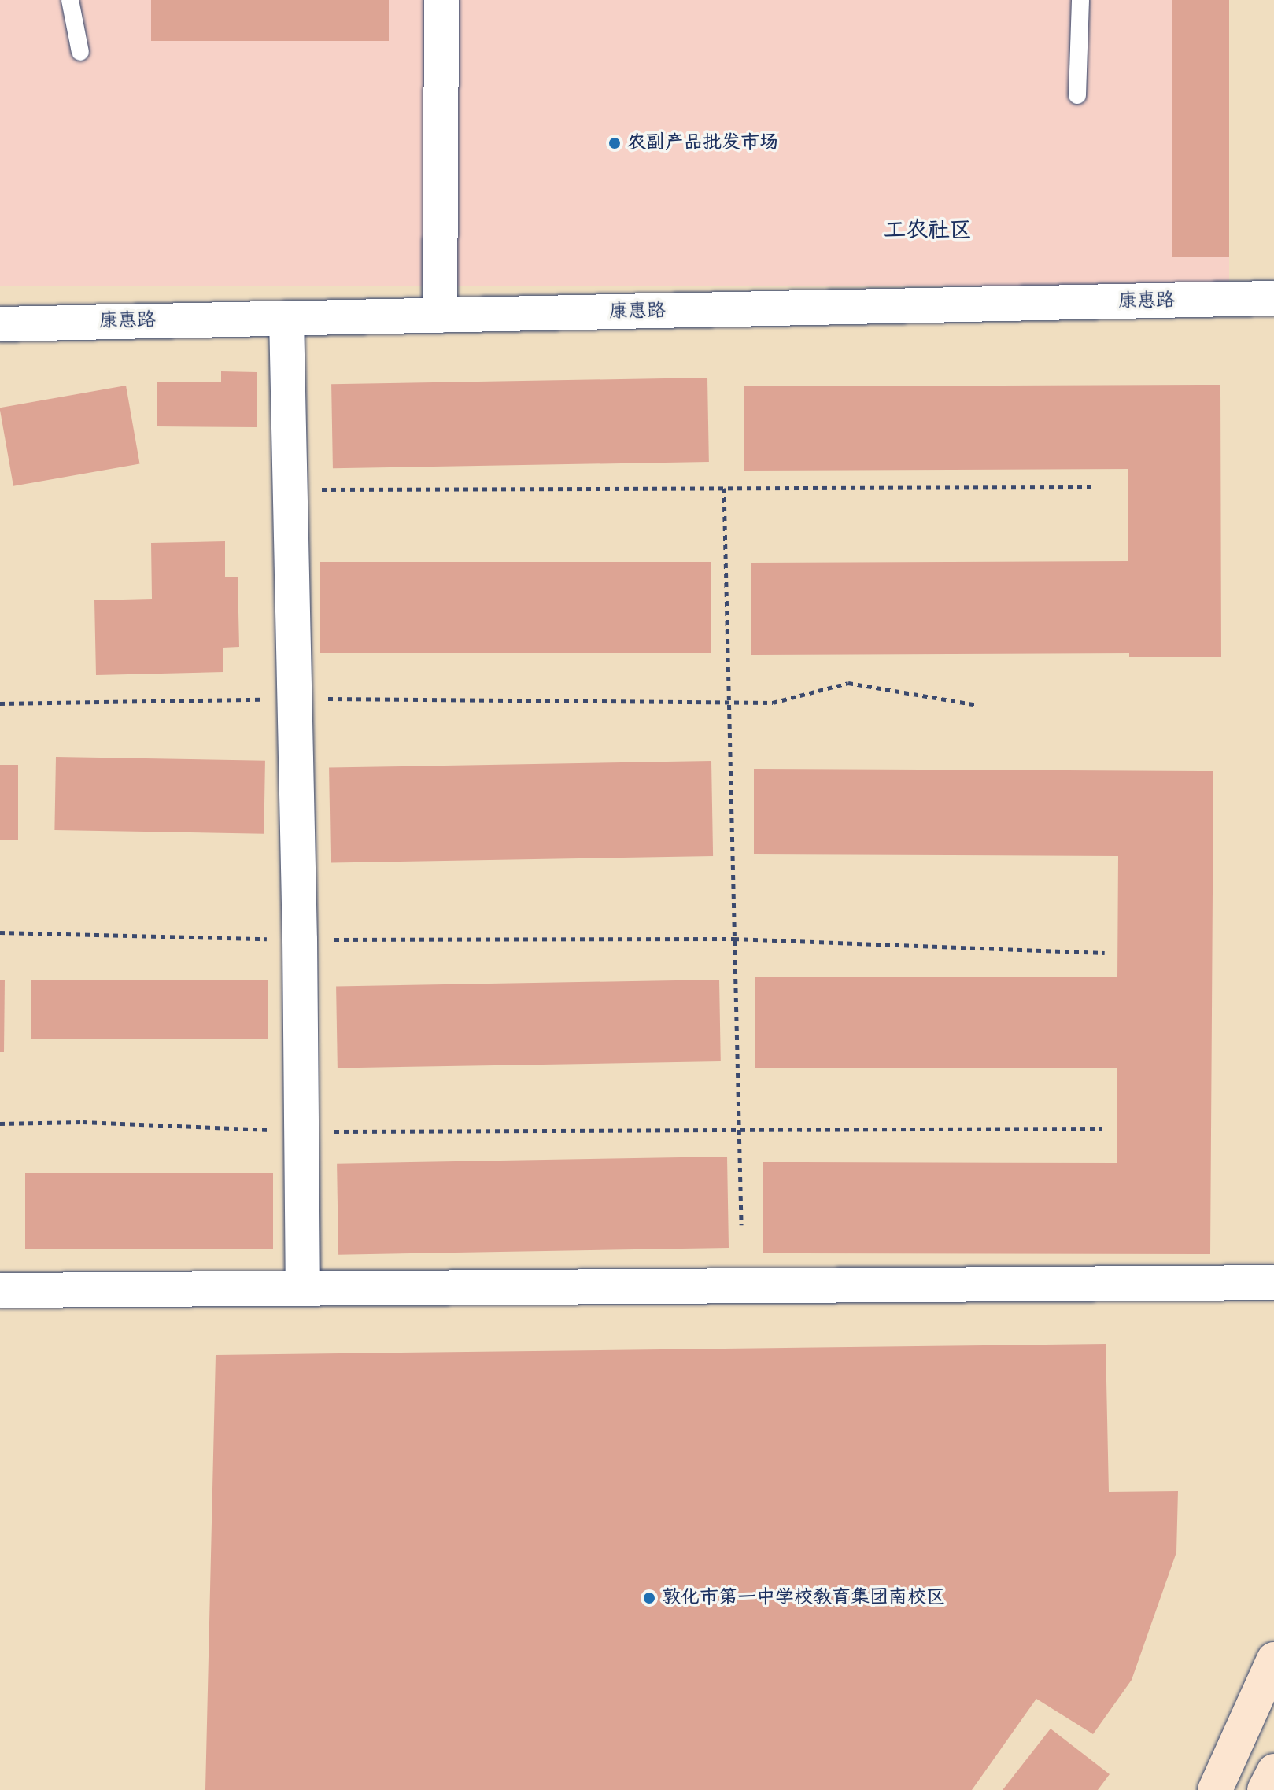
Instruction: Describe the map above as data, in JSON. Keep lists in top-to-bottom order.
{
  "streets": {
    "street": ["康惠路"]
  },
  "districts": ["工农社区"],
  "places": ["农副产品批发市场", "敦化市第一中学校教育集团南校区"]
}
